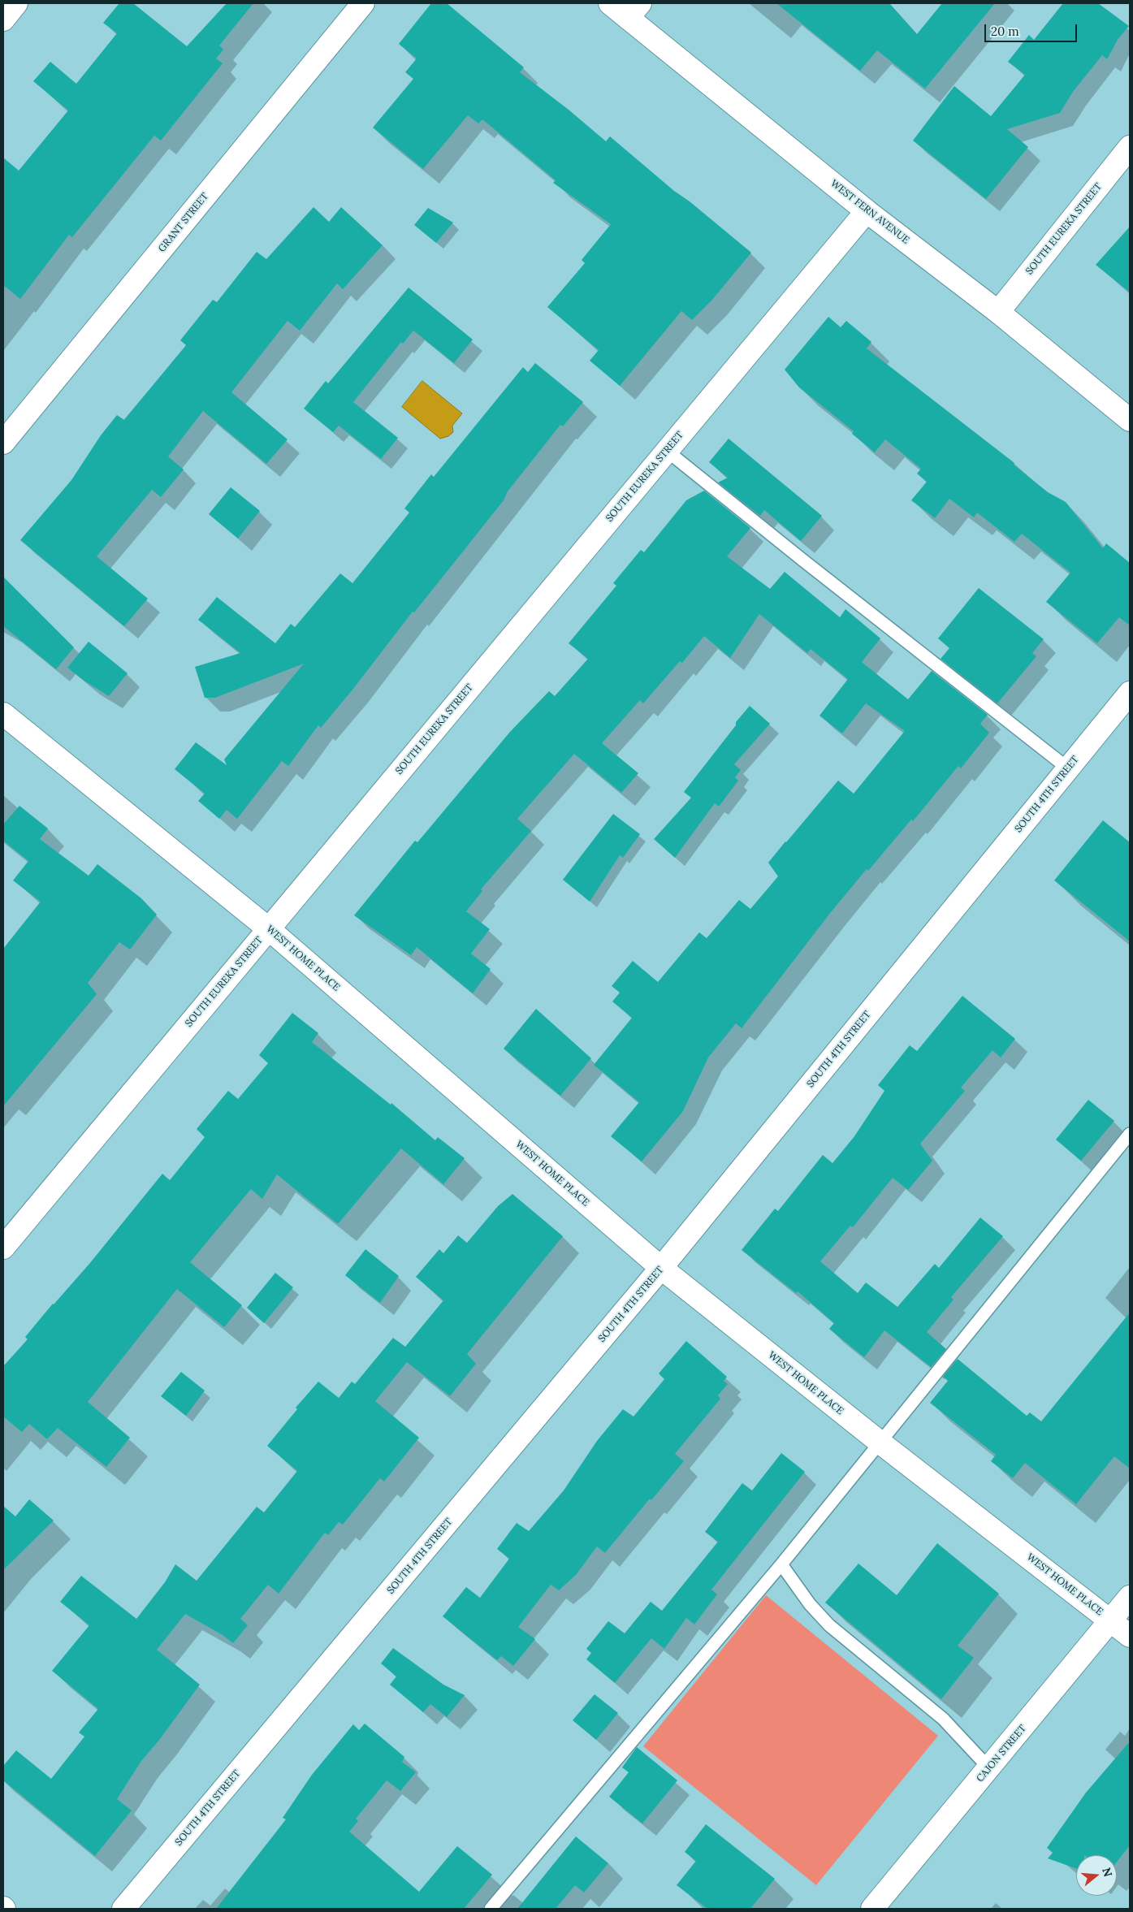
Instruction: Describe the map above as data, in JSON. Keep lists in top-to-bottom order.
{
  "streets": {
    "street": [
      "WEST FERN AVENUE",
      "GRANT STREET",
      "SOUTH EUREKA STREET",
      "SOUTH 4TH STREET",
      "WEST HOME PLACE",
      "CAJON STREET"
    ]
  },
  "crossings": [
    ["WEST FERN AVENUE", "SOUTH EUREKA STREET"],
    ["SOUTH EUREKA STREET", "WEST HOME PLACE"],
    ["SOUTH 4TH STREET", "WEST HOME PLACE"],
    ["WEST HOME PLACE", "CAJON STREET"]
  ],
  "scale_bar": "20 m",
  "north": "right"
}
